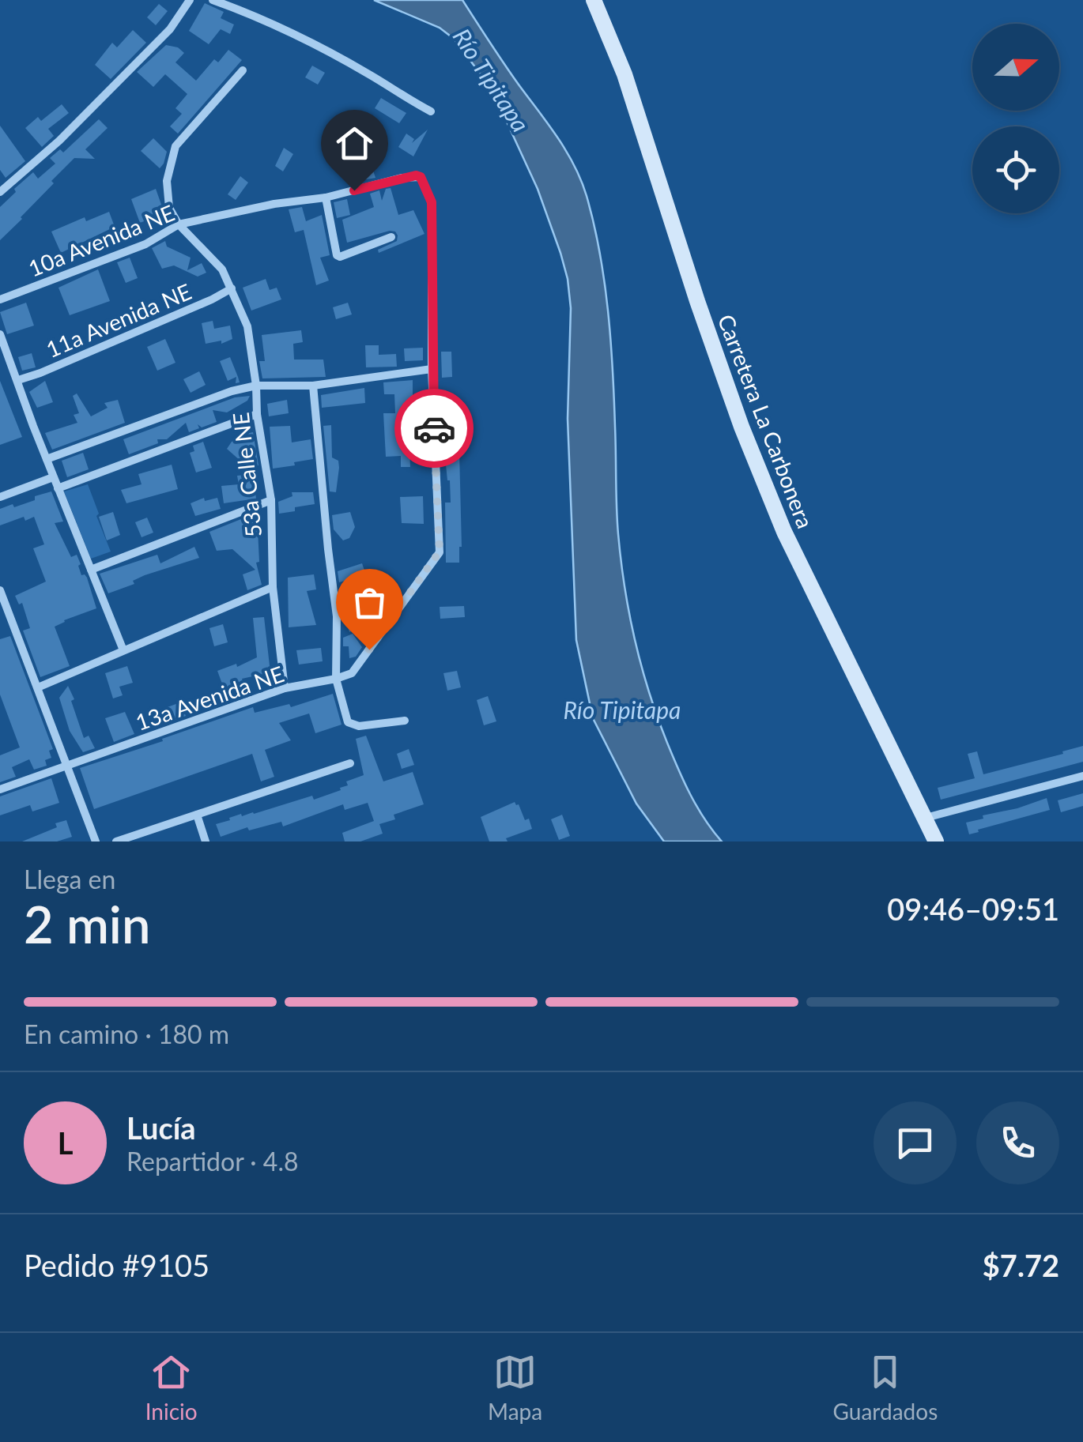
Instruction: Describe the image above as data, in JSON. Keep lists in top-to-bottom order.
{
  "streets": {
    "street": [
      "10a Avenida NE",
      "11a Avenida NE",
      "Carretera La Carbonera",
      "53a Calle NE",
      "13a Avenida NE"
    ]
  },
  "crossings": [
    ["10a Avenida NE", "53a Calle NE"],
    ["11a Avenida NE", "53a Calle NE"],
    ["53a Calle NE", "13a Avenida NE"]
  ],
  "water": ["Río Tipitapa"],
  "north": "right",
  "page": {
    "heading": ["2 min", "Llega en", "09:46–09:51"],
    "panel": [
      "Lucía",
      "Repartidor · 4.8",
      "Pedido #9105",
      "$7.72"
    ],
    "bar": "En camino · 180 m",
    "round": "L",
    "tabs": ["Inicio", "Mapa", "Guardados"]
  }
}
